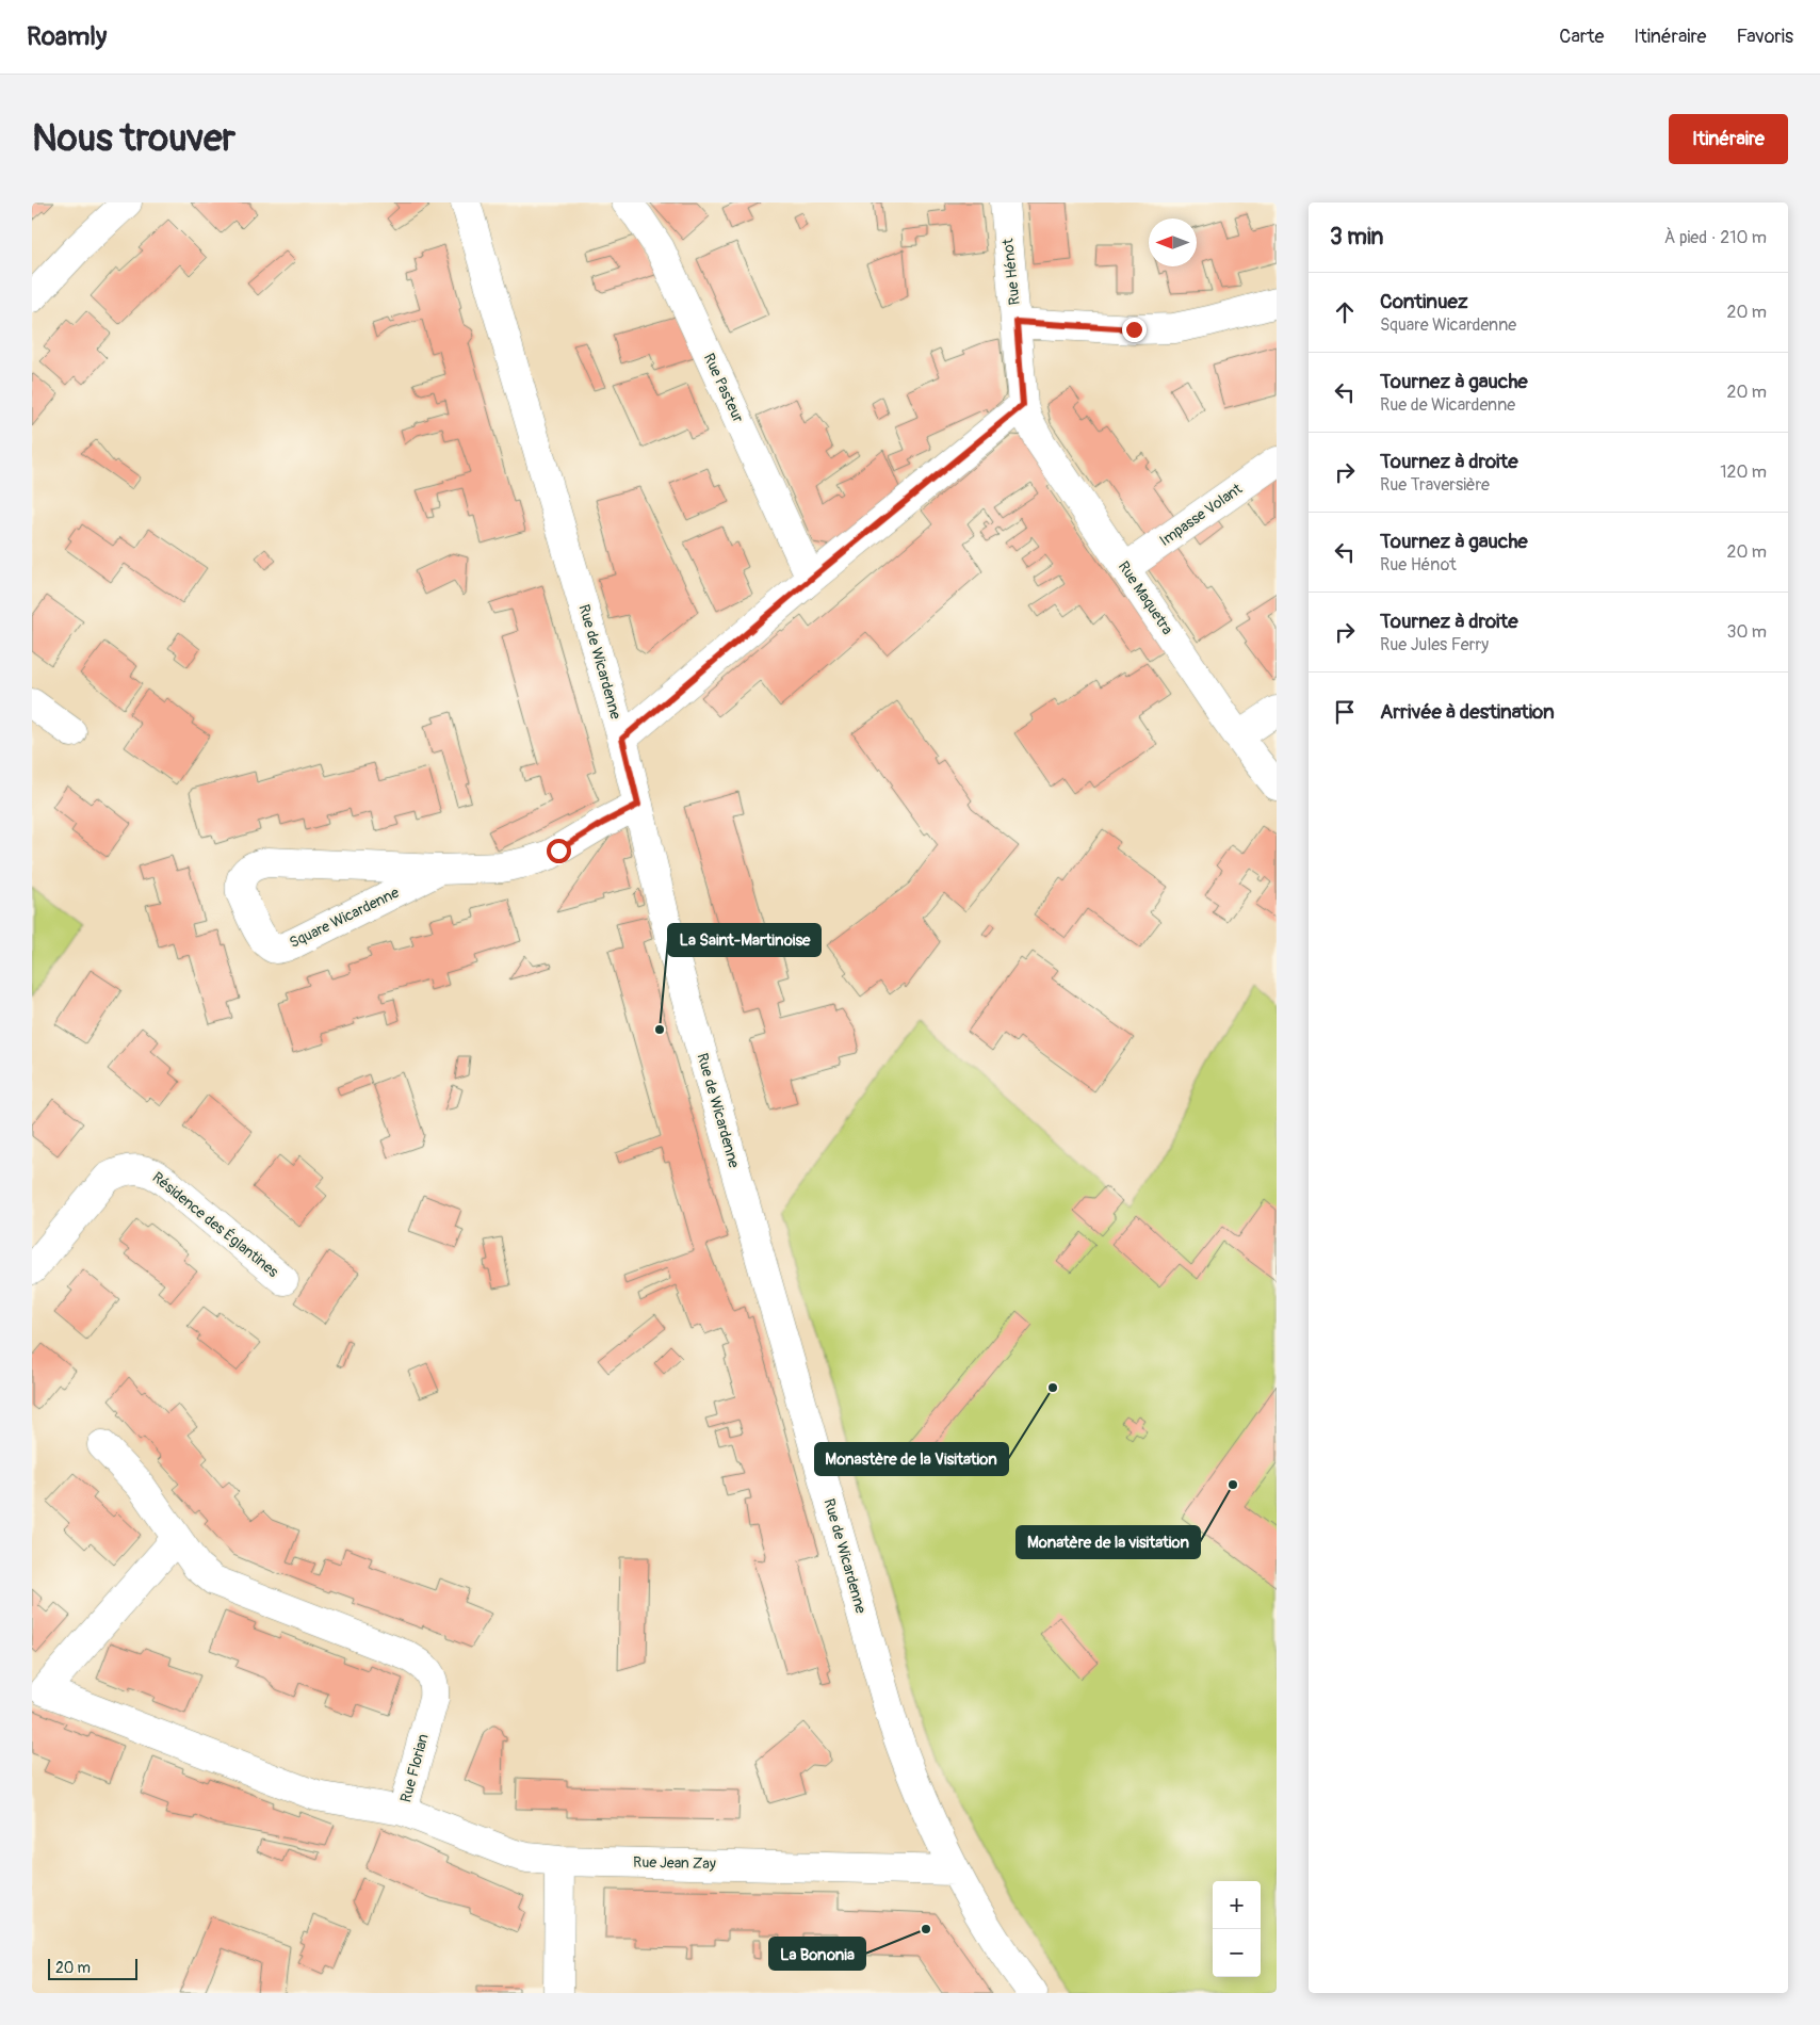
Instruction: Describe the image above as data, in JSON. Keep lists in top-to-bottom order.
{
  "streets": {
    "street": [
      "Rue Hénot",
      "Rue Pasteur",
      "Impasse Volant",
      "Rue Maquetra",
      "Rue de Wicardenne",
      "Square Wicardenne",
      "Résidence des Églantines",
      "Rue Florian",
      "Rue Jean Zay"
    ]
  },
  "crossings": [
    ["Rue Hénot", "Rue Maquetra"],
    ["Impasse Volant", "Rue Maquetra"],
    ["Rue de Wicardenne", "Square Wicardenne"],
    ["Rue de Wicardenne", "Rue Jean Zay"],
    ["Rue Florian", "Rue Jean Zay"]
  ],
  "places": [
    "La Saint-Martinoise",
    "Monastère de la Visitation",
    "Monatère de la visitation",
    "La Bononia"
  ],
  "scale_bar": "20 m",
  "north": "left",
  "page": {
    "header": "Roamly",
    "nav": ["Carte", "Itinéraire", "Favoris"],
    "buttons": "Itinéraire",
    "title": "Nous trouver",
    "heading": ["3 min", "À pied · 210 m"],
    "list": [
      ["Continuez", "Square Wicardenne", "20 m"],
      ["Tournez à gauche", "Rue de Wicardenne", "20 m"],
      ["Tournez à droite", "Rue Traversière", "120 m"],
      ["Tournez à gauche", "Rue Hénot", "20 m"],
      ["Tournez à droite", "Rue Jules Ferry", "30 m"],
      "Arrivée à destination"
    ],
    "map_buttons": ["+", "−"],
    "scale": "20 m"
  }
}
